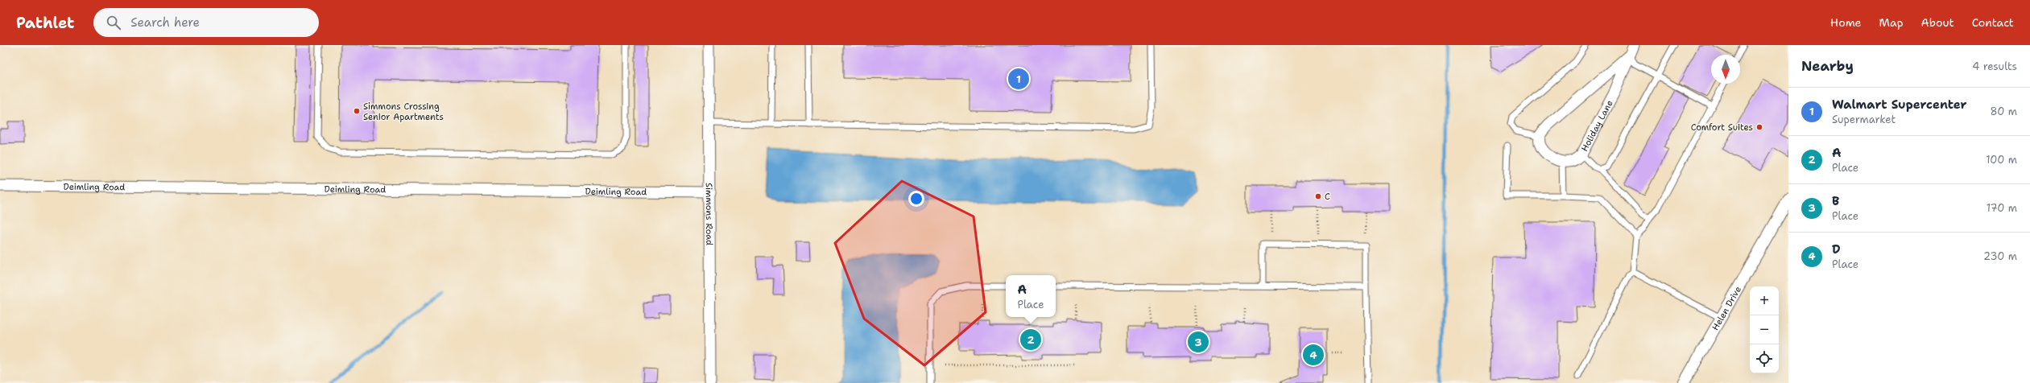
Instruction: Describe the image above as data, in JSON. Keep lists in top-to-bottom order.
{
  "streets": {
    "street": [
      "Holiday Lane",
      "Deimling Road",
      "Simmons Road",
      "Helen Drive"
    ]
  },
  "crossings": [
    ["Deimling Road", "Simmons Road"]
  ],
  "places": ["Simmons Crossing Senior Apartments", "Comfort Suites", "C"],
  "north": "bottom",
  "page": {
    "header": "Pathlet",
    "search": "Search here",
    "nav": [
      "Home",
      "Map",
      "About",
      "Contact"
    ],
    "heading": ["Nearby", "4 results"],
    "pins": [
      "1",
      "2",
      "3",
      "4"
    ],
    "list": [
      {
        "mark": "1",
        "name": "Walmart Supercenter",
        "note": "Supermarket",
        "value": "80 m"
      },
      {
        "mark": "2",
        "name": "A",
        "note": "Place",
        "value": "100 m"
      },
      {
        "mark": "3",
        "name": "B",
        "note": "Place",
        "value": "170 m"
      },
      {
        "mark": "4",
        "name": "D",
        "note": "Place",
        "value": "230 m"
      }
    ],
    "popup": ["A", "Place"],
    "map_buttons": ["+", "−"]
  }
}
